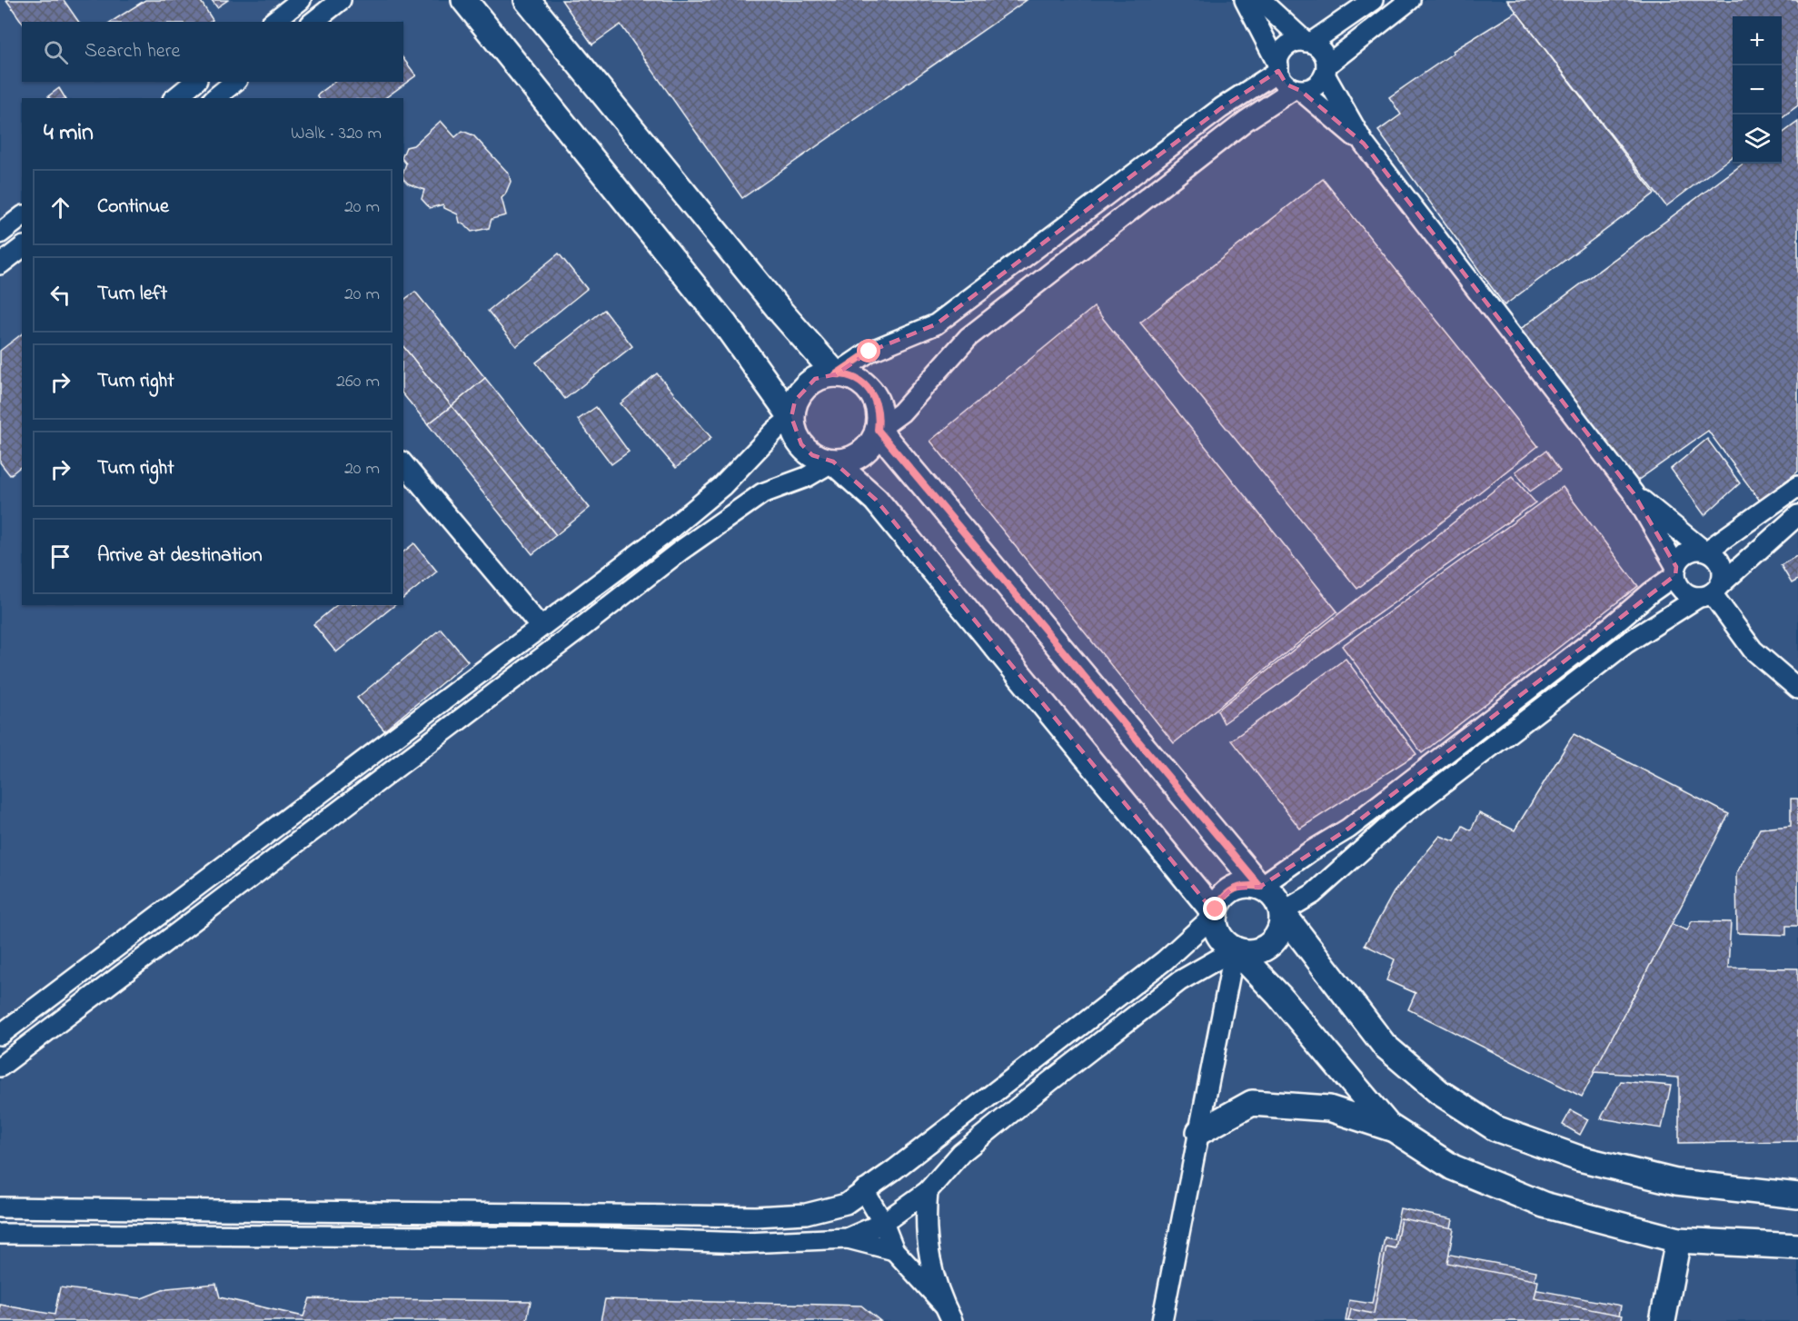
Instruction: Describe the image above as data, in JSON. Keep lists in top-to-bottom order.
{
  "page": {
    "map_buttons": ["+", "−"],
    "search": "Search here",
    "heading": ["4 min", "Walk · 320 m"],
    "list": [
      ["Continue", "20 m"],
      ["Turn left", "20 m"],
      ["Turn right", "260 m"],
      ["Turn right", "20 m"],
      "Arrive at destination"
    ]
  }
}
